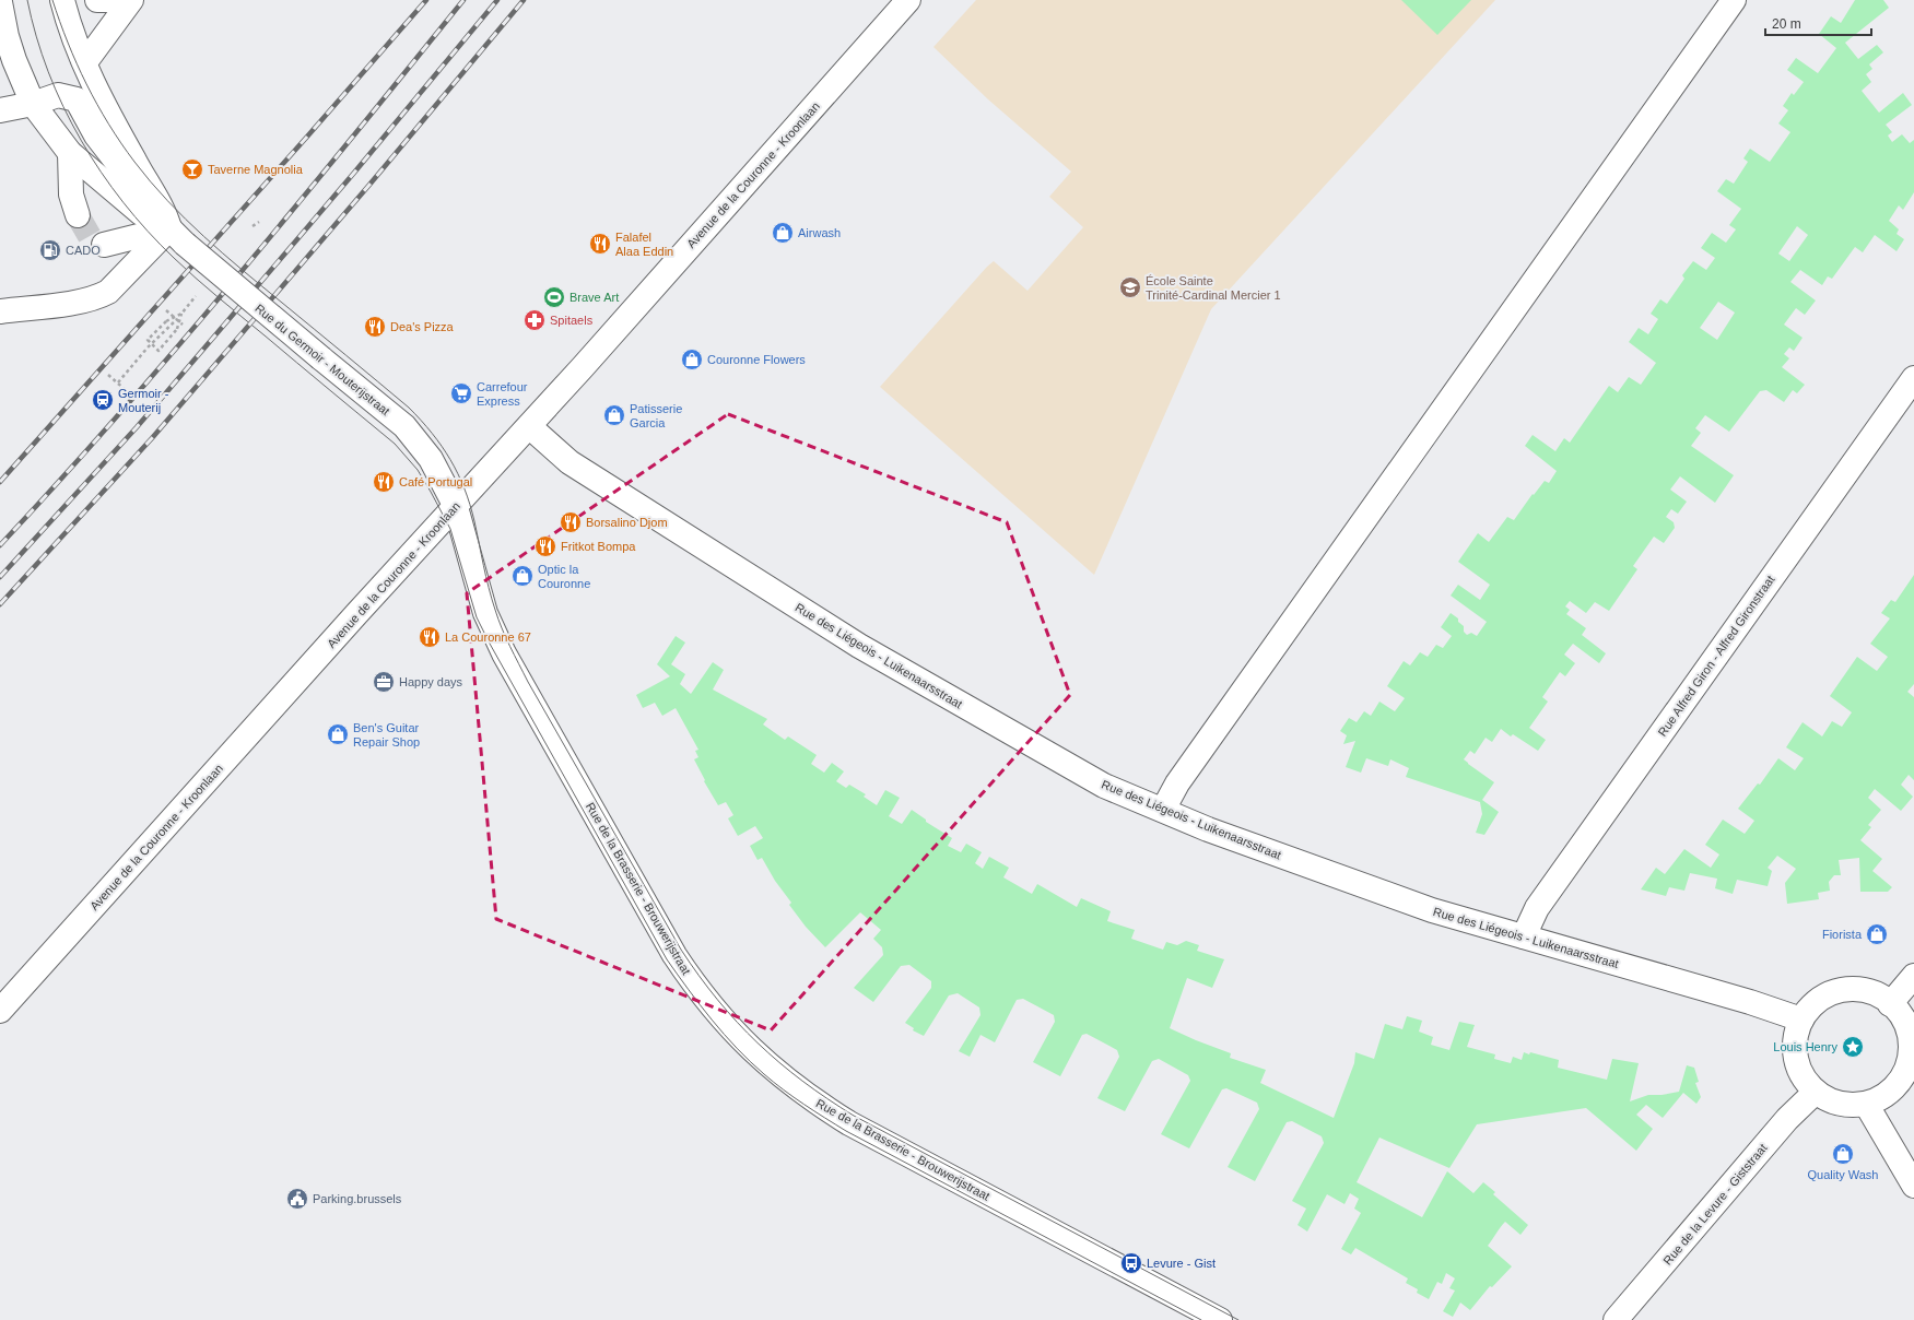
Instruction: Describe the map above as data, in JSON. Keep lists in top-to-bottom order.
{
  "streets": {
    "street": [
      "Avenue de la Couronne - Kroonlaan",
      "Rue du Germoir - Mouterijstraat",
      "Rue des Liégeois - Luikenaarsstraat",
      "Rue Alfred Giron - Alfred Gironstraat",
      "Rue de la Brasserie - Brouwerijstraat",
      "Rue de la Levure - Giststraat"
    ]
  },
  "crossings": [
    ["Avenue de la Couronne - Kroonlaan", "Rue du Germoir - Mouterijstraat"],
    ["Avenue de la Couronne - Kroonlaan", "Rue des Liégeois - Luikenaarsstraat"],
    ["Avenue de la Couronne - Kroonlaan", "Rue de la Brasserie - Brouwerijstraat"],
    ["Rue du Germoir - Mouterijstraat", "Rue de la Brasserie - Brouwerijstraat"],
    ["Rue des Liégeois - Luikenaarsstraat", "Rue Alfred Giron - Alfred Gironstraat"],
    ["Rue des Liégeois - Luikenaarsstraat", "Rue de la Levure - Giststraat"]
  ],
  "places": {
    "bar": ["Taverne Magnolia"],
    "shop": [
      "Airwash",
      "Couronne Flowers",
      "Patisserie Garcia",
      "Optic la Couronne",
      "Ben's Guitar Repair Shop",
      "Fiorista",
      "Quality Wash"
    ],
    "restaurant": [
      "Falafel Alaa Eddin",
      "Dea's Pizza",
      "Café Portugal",
      "Borsalino Djom",
      "Fritkot Bompa",
      "La Couronne 67"
    ],
    "fuel station": ["CADO"],
    "school or university": ["École Sainte Trinité-Cardinal Mercier 1"],
    "sports": ["Brave Art"],
    "pharmacy": ["Spitaels"],
    "supermarket": ["Carrefour Express"],
    "station": ["Germoir - Mouterij"],
    "office": ["Happy days"],
    "place": ["Louis Henry"],
    "public building": ["Parking.brussels"],
    "bus stop": ["Levure - Gist"]
  },
  "scale_bar": "20 m"
}
